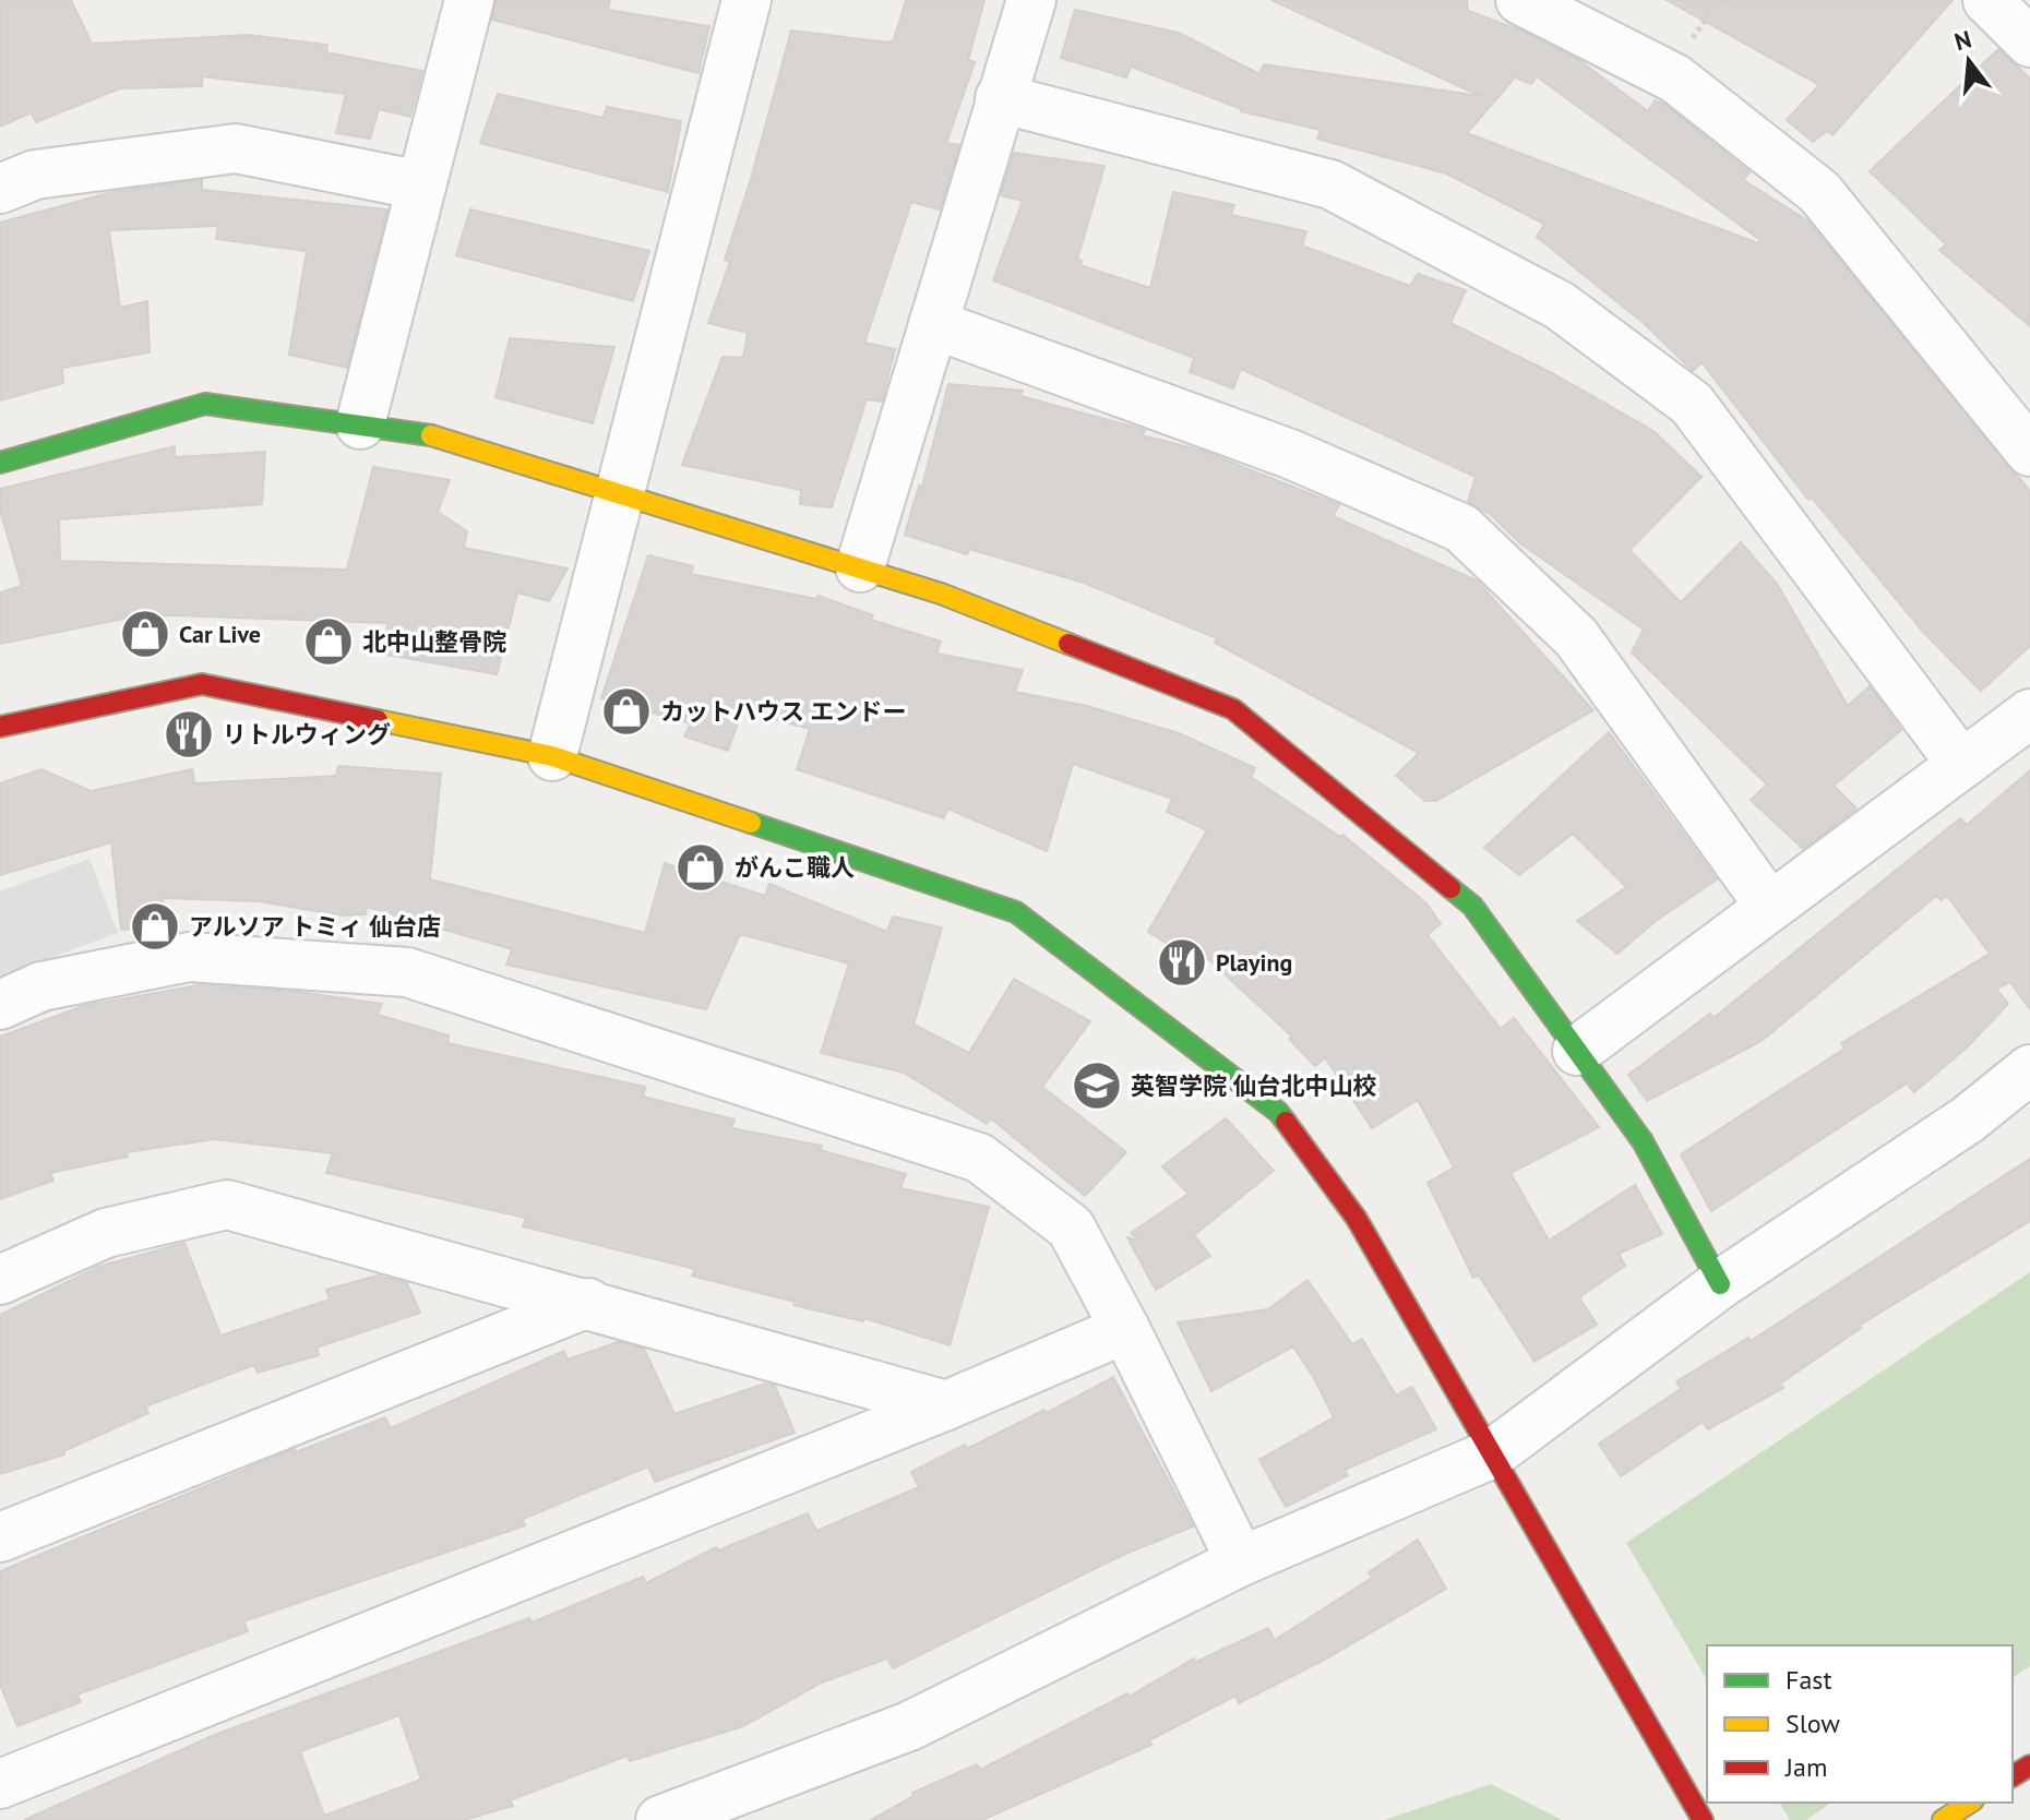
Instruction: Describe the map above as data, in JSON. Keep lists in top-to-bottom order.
{
  "places": {
    "shop": [
      "Car Live",
      "北中山整骨院",
      "カットハウス エンドー",
      "がんこ職人",
      "アルソア トミィ 仙台店"
    ],
    "restaurant": ["リトルウィング", "Playing"],
    "school or university": ["英智学院 仙台北中山校"]
  },
  "legend": ["Fast", "Slow", "Jam"],
  "north": "top"
}
